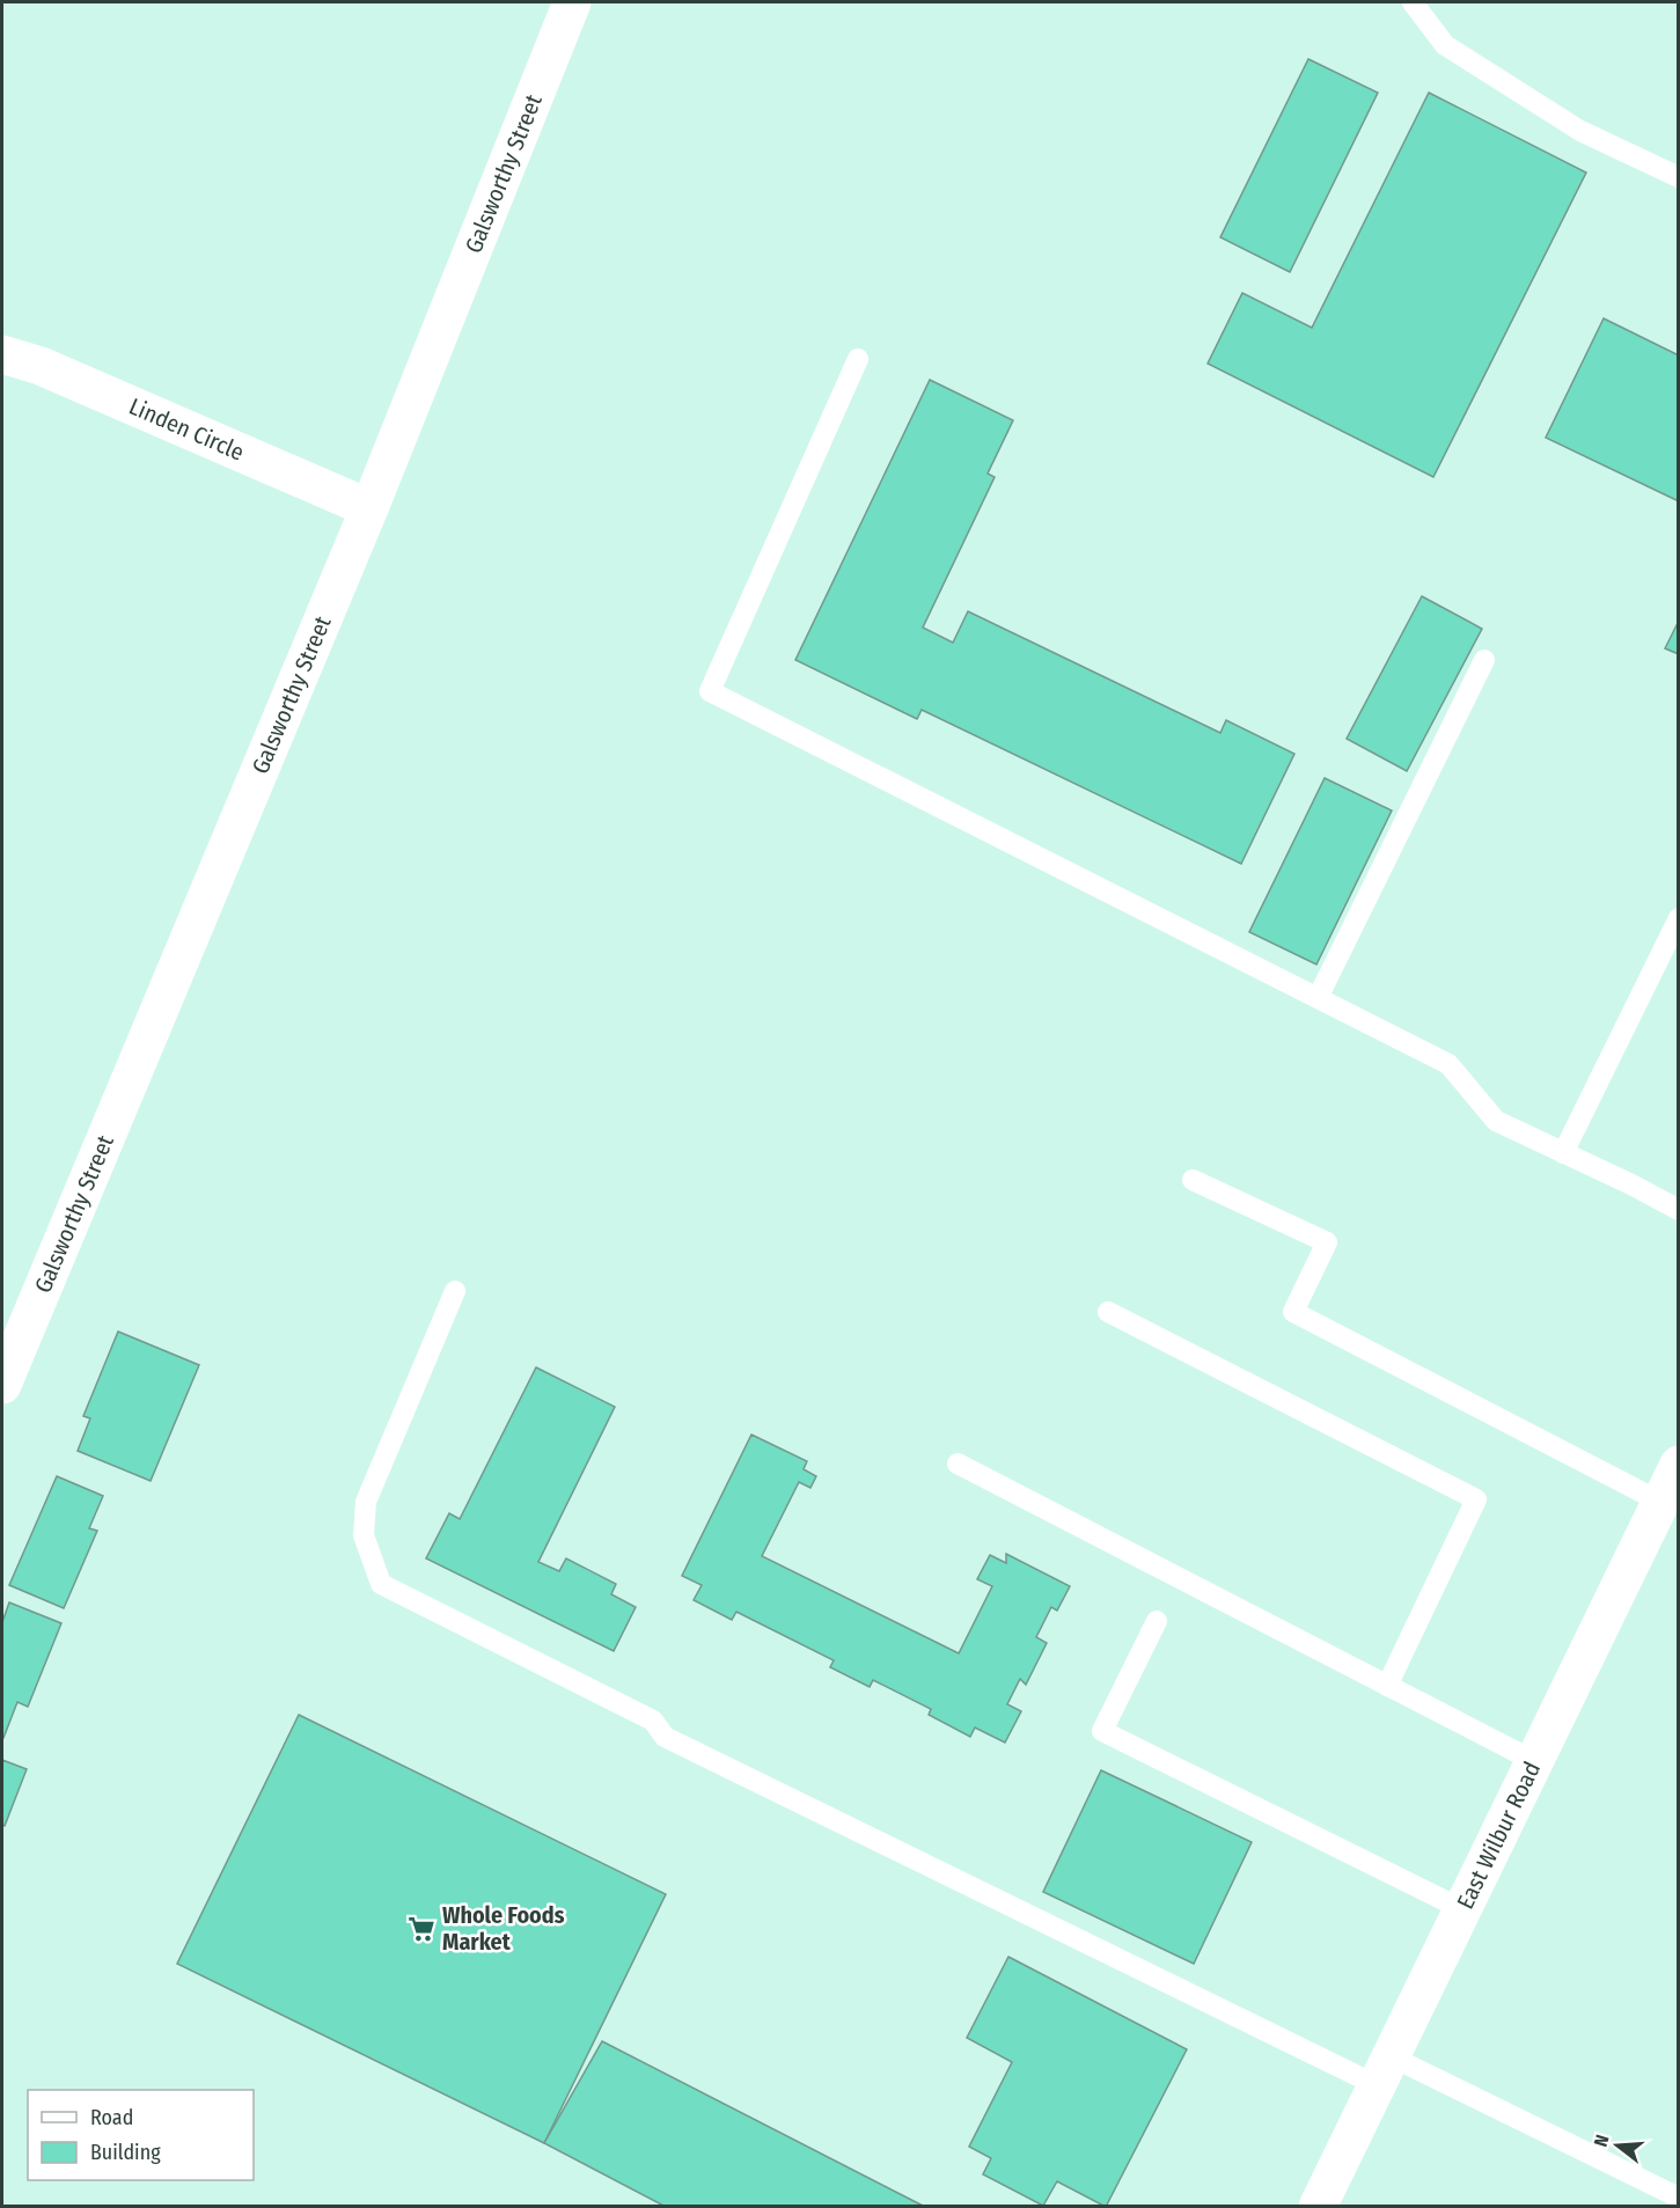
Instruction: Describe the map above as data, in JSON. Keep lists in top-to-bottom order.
{
  "streets": {
    "street": ["Galsworthy Street", "Linden Circle", "East Wilbur Road"]
  },
  "crossings": [
    ["Galsworthy Street", "Linden Circle"]
  ],
  "places": {
    "supermarket": ["Whole Foods Market"]
  },
  "legend": ["Road", "Building"],
  "north": "left"
}
